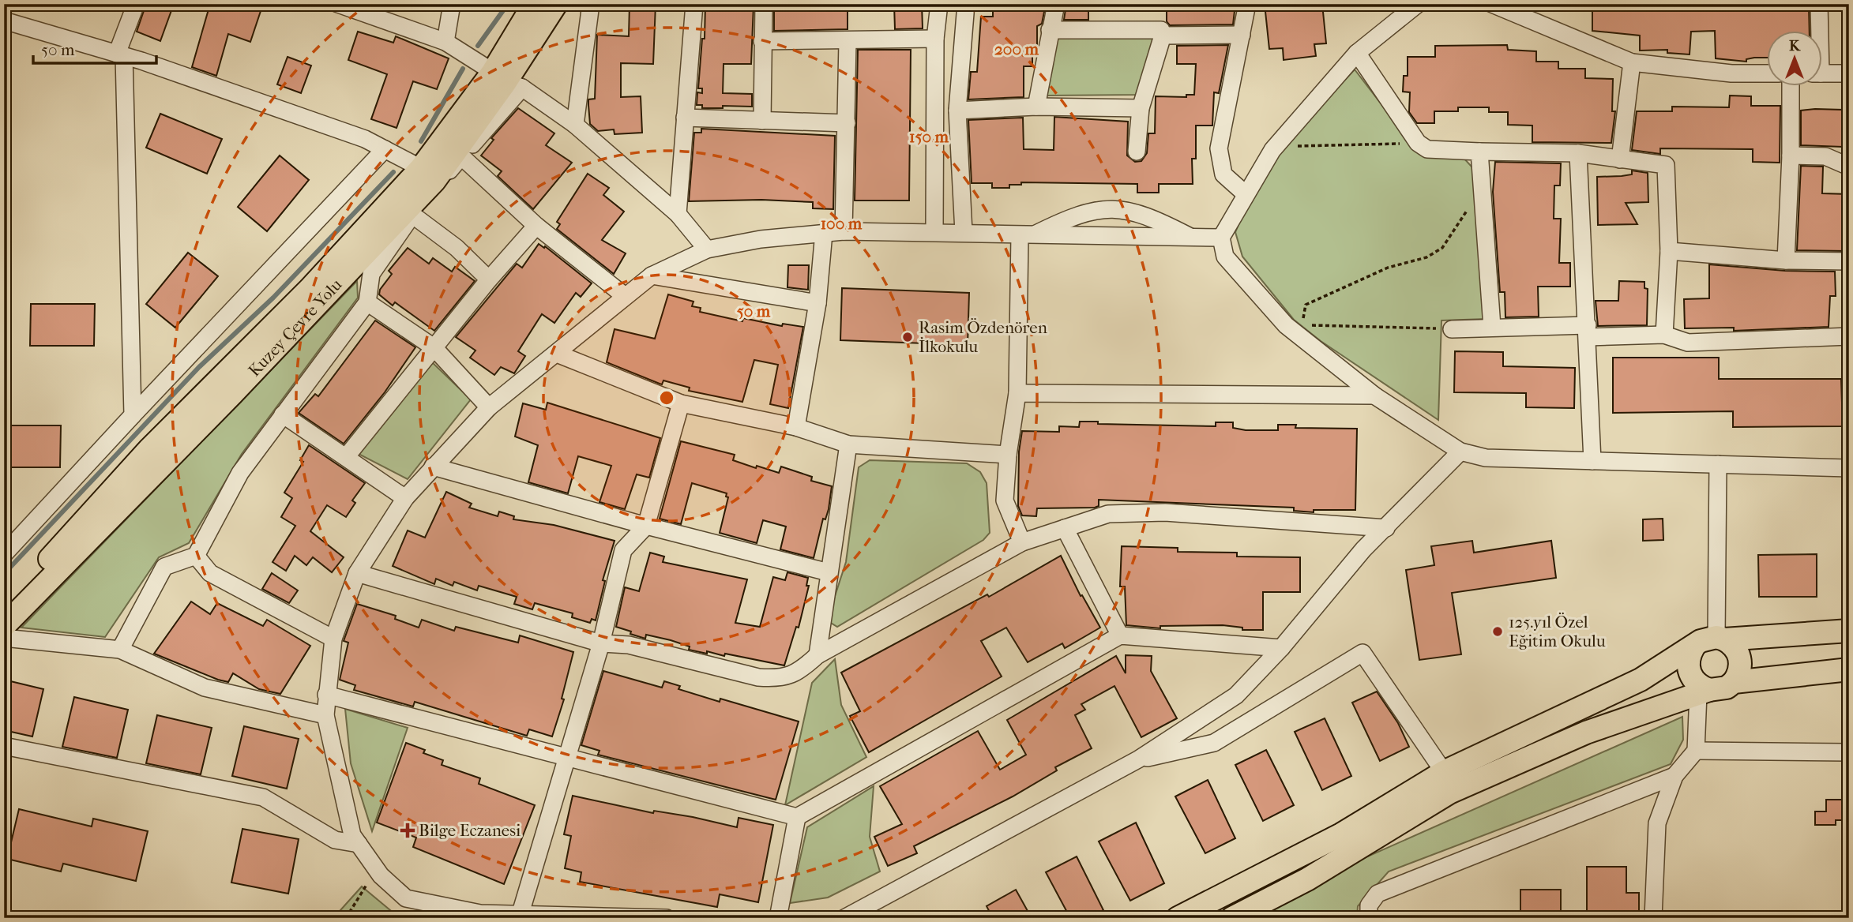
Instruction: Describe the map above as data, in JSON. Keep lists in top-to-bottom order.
{
  "streets": {
    "main road": ["Kuzey Çevre Yolu"]
  },
  "places": {
    "other": ["Rasim Özdenören İlkokulu", "125.yıl Özel Eğitim Okulu"],
    "health": ["Bilge Eczanesi"]
  },
  "scale_bar": "50 m",
  "north": "top",
  "rings": [
    "200 m",
    "150 m",
    "100 m",
    "50 m"
  ]
}
